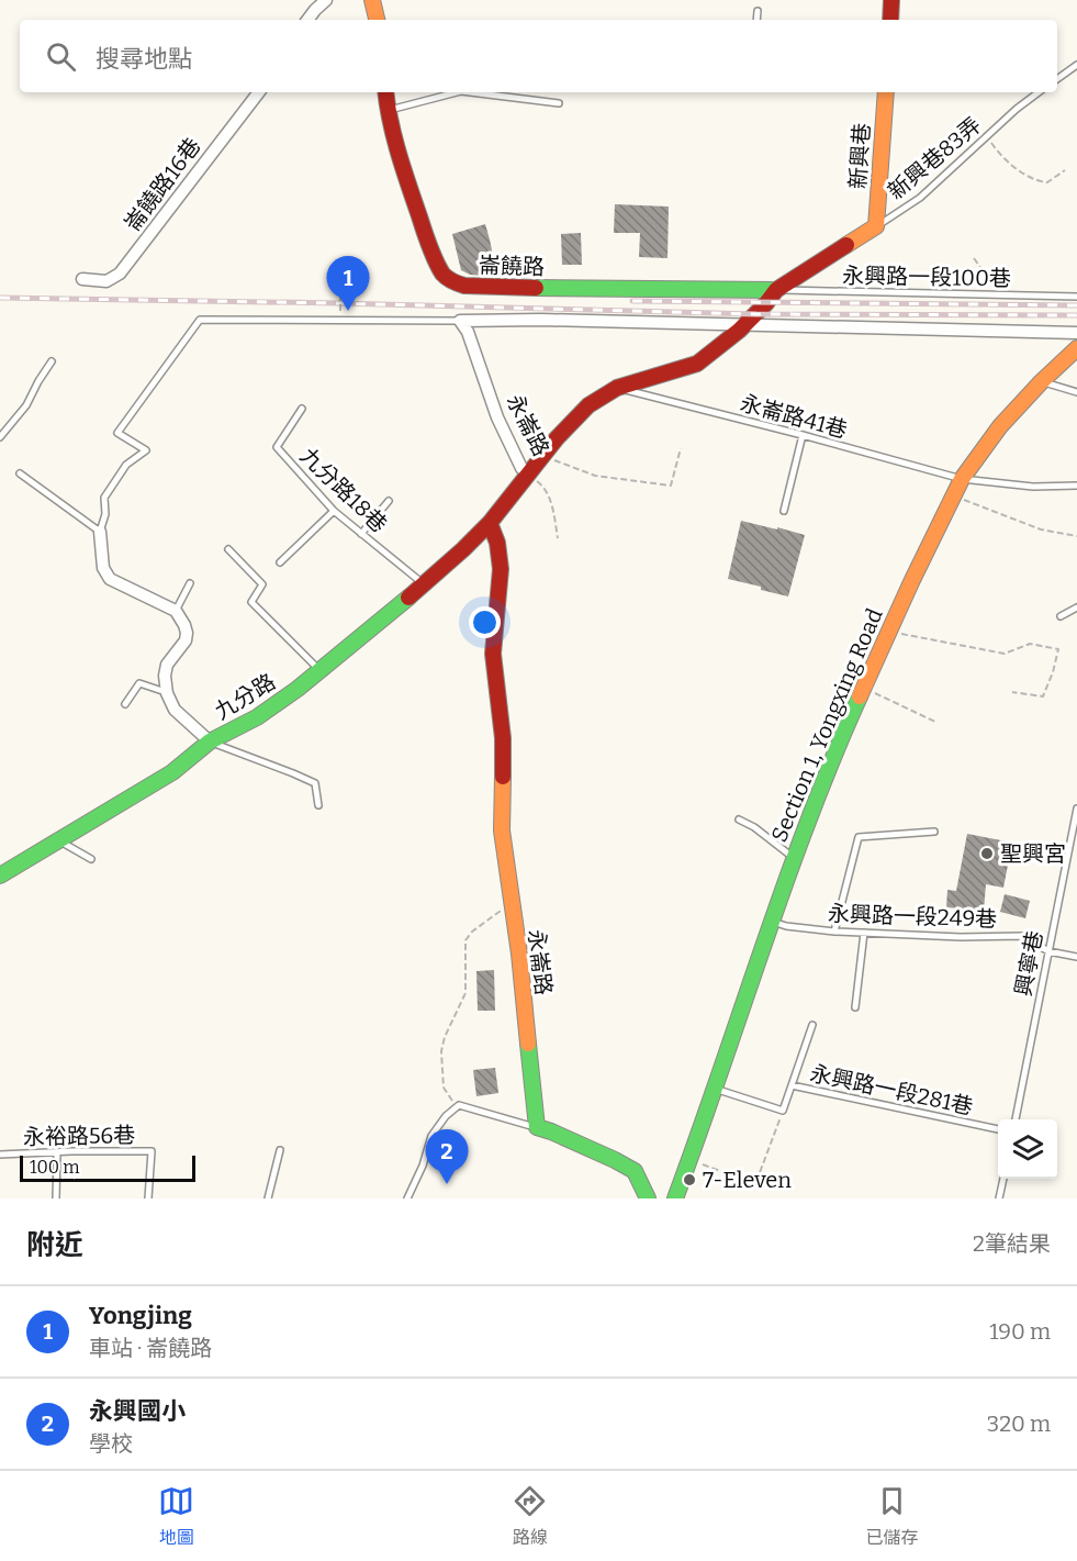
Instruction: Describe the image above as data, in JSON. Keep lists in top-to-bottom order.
{
  "streets": {
    "street": [
      "新興巷",
      "崙饒路16巷",
      "崙饒路",
      "永崙路",
      "九分路",
      "Section 1, Yongxing Road"
    ],
    "lane": [
      "新興巷83弄",
      "永興路一段100巷",
      "永崙路41巷",
      "九分路18巷",
      "永興路一段249巷",
      "興寧巷",
      "永興路一段281巷",
      "永裕路56巷"
    ]
  },
  "crossings": [
    ["新興巷", "新興巷83弄"],
    ["崙饒路", "永興路一段100巷"],
    ["永崙路41巷", "Section 1, Yongxing Road"],
    ["永崙路", "九分路"],
    ["九分路18巷", "九分路"],
    ["Section 1, Yongxing Road", "永興路一段249巷"],
    ["永興路一段249巷", "興寧巷"]
  ],
  "places": ["聖興宮", "7-Eleven"],
  "scale_bar": "100 m",
  "page": {
    "search": "搜尋地點",
    "pins": ["1", "2"],
    "scale": "100 m",
    "heading": ["附近", "2筆結果"],
    "list": [
      {
        "mark": "1",
        "name": "Yongjing",
        "note": "車站 · 崙饒路",
        "value": "190 m"
      },
      {
        "mark": "2",
        "name": "永興國小",
        "note": "學校",
        "value": "320 m"
      }
    ],
    "nav": ["地圖", "路線", "已儲存"]
  }
}
